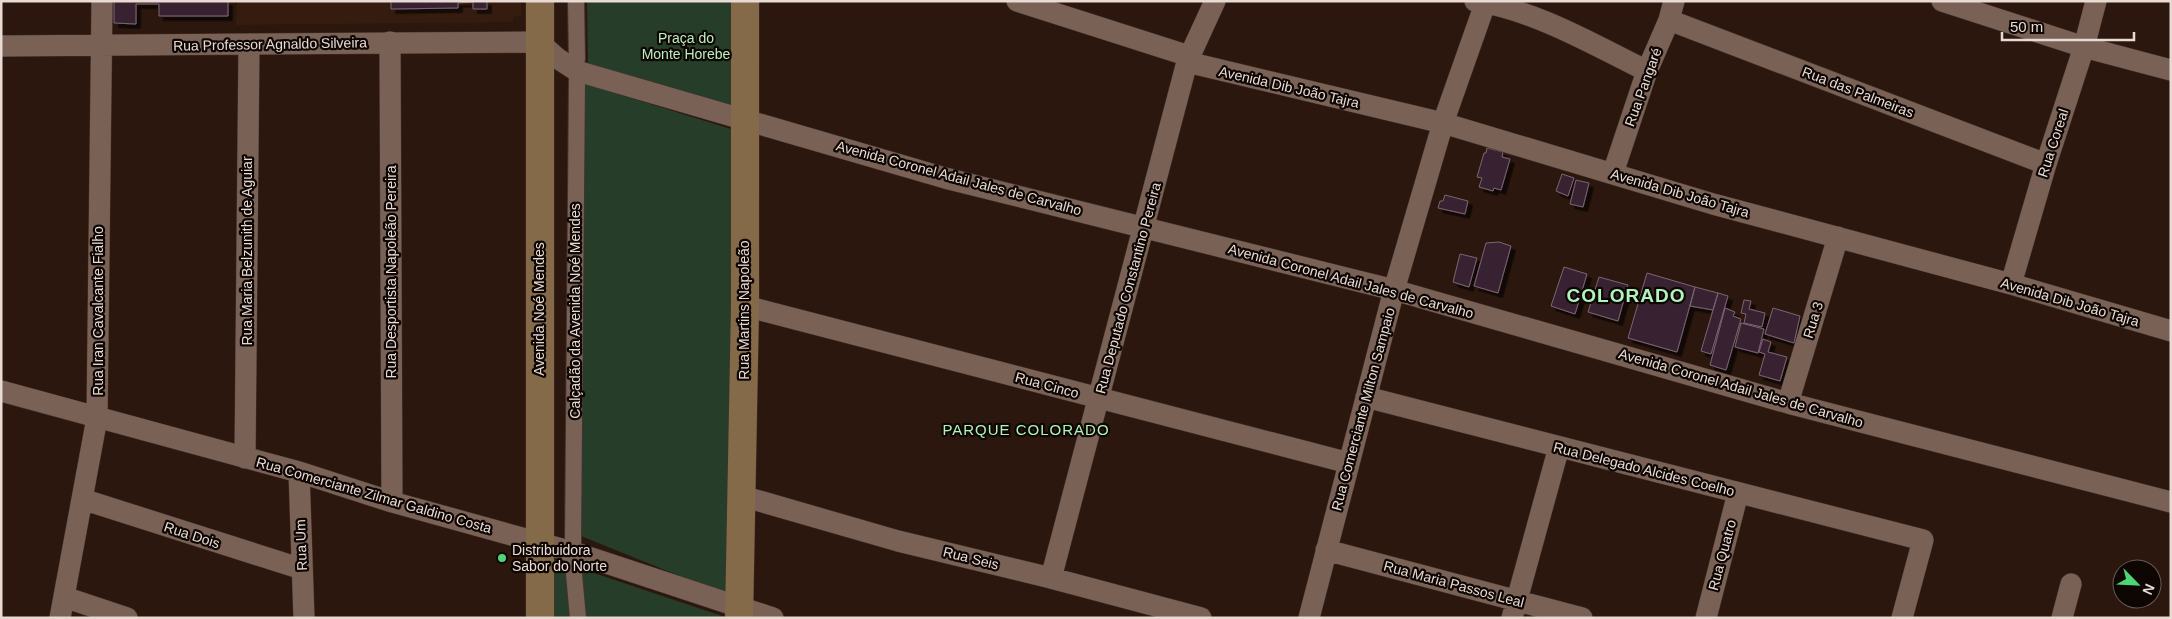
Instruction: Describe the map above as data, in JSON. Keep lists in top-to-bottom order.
{
  "streets": {
    "main road": ["Avenida Noé Mendes", "Rua Martins Napoleão"],
    "street": [
      "Rua Professor Agnaldo Silveira",
      "Avenida Dib João Tajra",
      "Rua Pangaré",
      "Rua das Palmeiras",
      "Rua Coreal",
      "Avenida Coronel Adail Jales de Carvalho",
      "Rua Maria Belzunith de Aguiar",
      "Rua Desportista Napoleão Pereira",
      "Rua Deputado Constantino Pereira",
      "Rua Iran Cavalcante Fialho",
      "Calçadão da Avenida Noé Mendes",
      "Rua 3",
      "Rua Cinco",
      "Rua Comerciante Milton Sampaio",
      "Rua Delegado Alcides Coelho",
      "Rua Comerciante Zilmar Galdino Costa",
      "Rua Dois",
      "Rua Um",
      "Rua Quatro",
      "Rua Seis",
      "Rua Maria Passos Leal"
    ]
  },
  "crossings": [
    ["Rua Professor Agnaldo Silveira", "Avenida Coronel Adail Jales de Carvalho"],
    ["Rua Professor Agnaldo Silveira", "Rua Maria Belzunith de Aguiar"],
    ["Rua Professor Agnaldo Silveira", "Rua Desportista Napoleão Pereira"],
    ["Rua Professor Agnaldo Silveira", "Avenida Noé Mendes"],
    ["Rua Professor Agnaldo Silveira", "Rua Iran Cavalcante Fialho"],
    ["Avenida Dib João Tajra", "Rua Pangaré"],
    ["Avenida Dib João Tajra", "Rua Coreal"],
    ["Avenida Dib João Tajra", "Rua Deputado Constantino Pereira"],
    ["Avenida Dib João Tajra", "Rua 3"],
    ["Avenida Dib João Tajra", "Rua Comerciante Milton Sampaio"],
    ["Rua Pangaré", "Rua das Palmeiras"],
    ["Rua das Palmeiras", "Rua Coreal"],
    ["Avenida Coronel Adail Jales de Carvalho", "Rua Deputado Constantino Pereira"],
    ["Avenida Coronel Adail Jales de Carvalho", "Avenida Noé Mendes"],
    ["Avenida Coronel Adail Jales de Carvalho", "Rua Martins Napoleão"],
    ["Avenida Coronel Adail Jales de Carvalho", "Rua 3"],
    ["Avenida Coronel Adail Jales de Carvalho", "Rua Comerciante Milton Sampaio"],
    ["Rua Maria Belzunith de Aguiar", "Rua Comerciante Zilmar Galdino Costa"],
    ["Rua Desportista Napoleão Pereira", "Rua Comerciante Zilmar Galdino Costa"],
    ["Rua Deputado Constantino Pereira", "Rua Cinco"],
    ["Rua Deputado Constantino Pereira", "Rua Seis"],
    ["Avenida Noé Mendes", "Rua Comerciante Zilmar Galdino Costa"],
    ["Rua Martins Napoleão", "Rua Cinco"],
    ["Rua Martins Napoleão", "Rua Comerciante Zilmar Galdino Costa"],
    ["Rua Martins Napoleão", "Rua Seis"],
    ["Rua Iran Cavalcante Fialho", "Rua Comerciante Zilmar Galdino Costa"],
    ["Rua Iran Cavalcante Fialho", "Rua Dois"],
    ["Rua Cinco", "Rua Comerciante Milton Sampaio"],
    ["Rua Comerciante Milton Sampaio", "Rua Delegado Alcides Coelho"],
    ["Rua Comerciante Milton Sampaio", "Rua Maria Passos Leal"],
    ["Rua Delegado Alcides Coelho", "Rua Quatro"],
    ["Rua Comerciante Zilmar Galdino Costa", "Rua Um"],
    ["Rua Dois", "Rua Um"]
  ],
  "districts": ["COLORADO", "PARQUE COLORADO"],
  "parks": ["Praça do Monte Horebe"],
  "places": ["Distribuidora Sabor do Norte"],
  "scale_bar": "50 m",
  "north": "bottom right"
}
